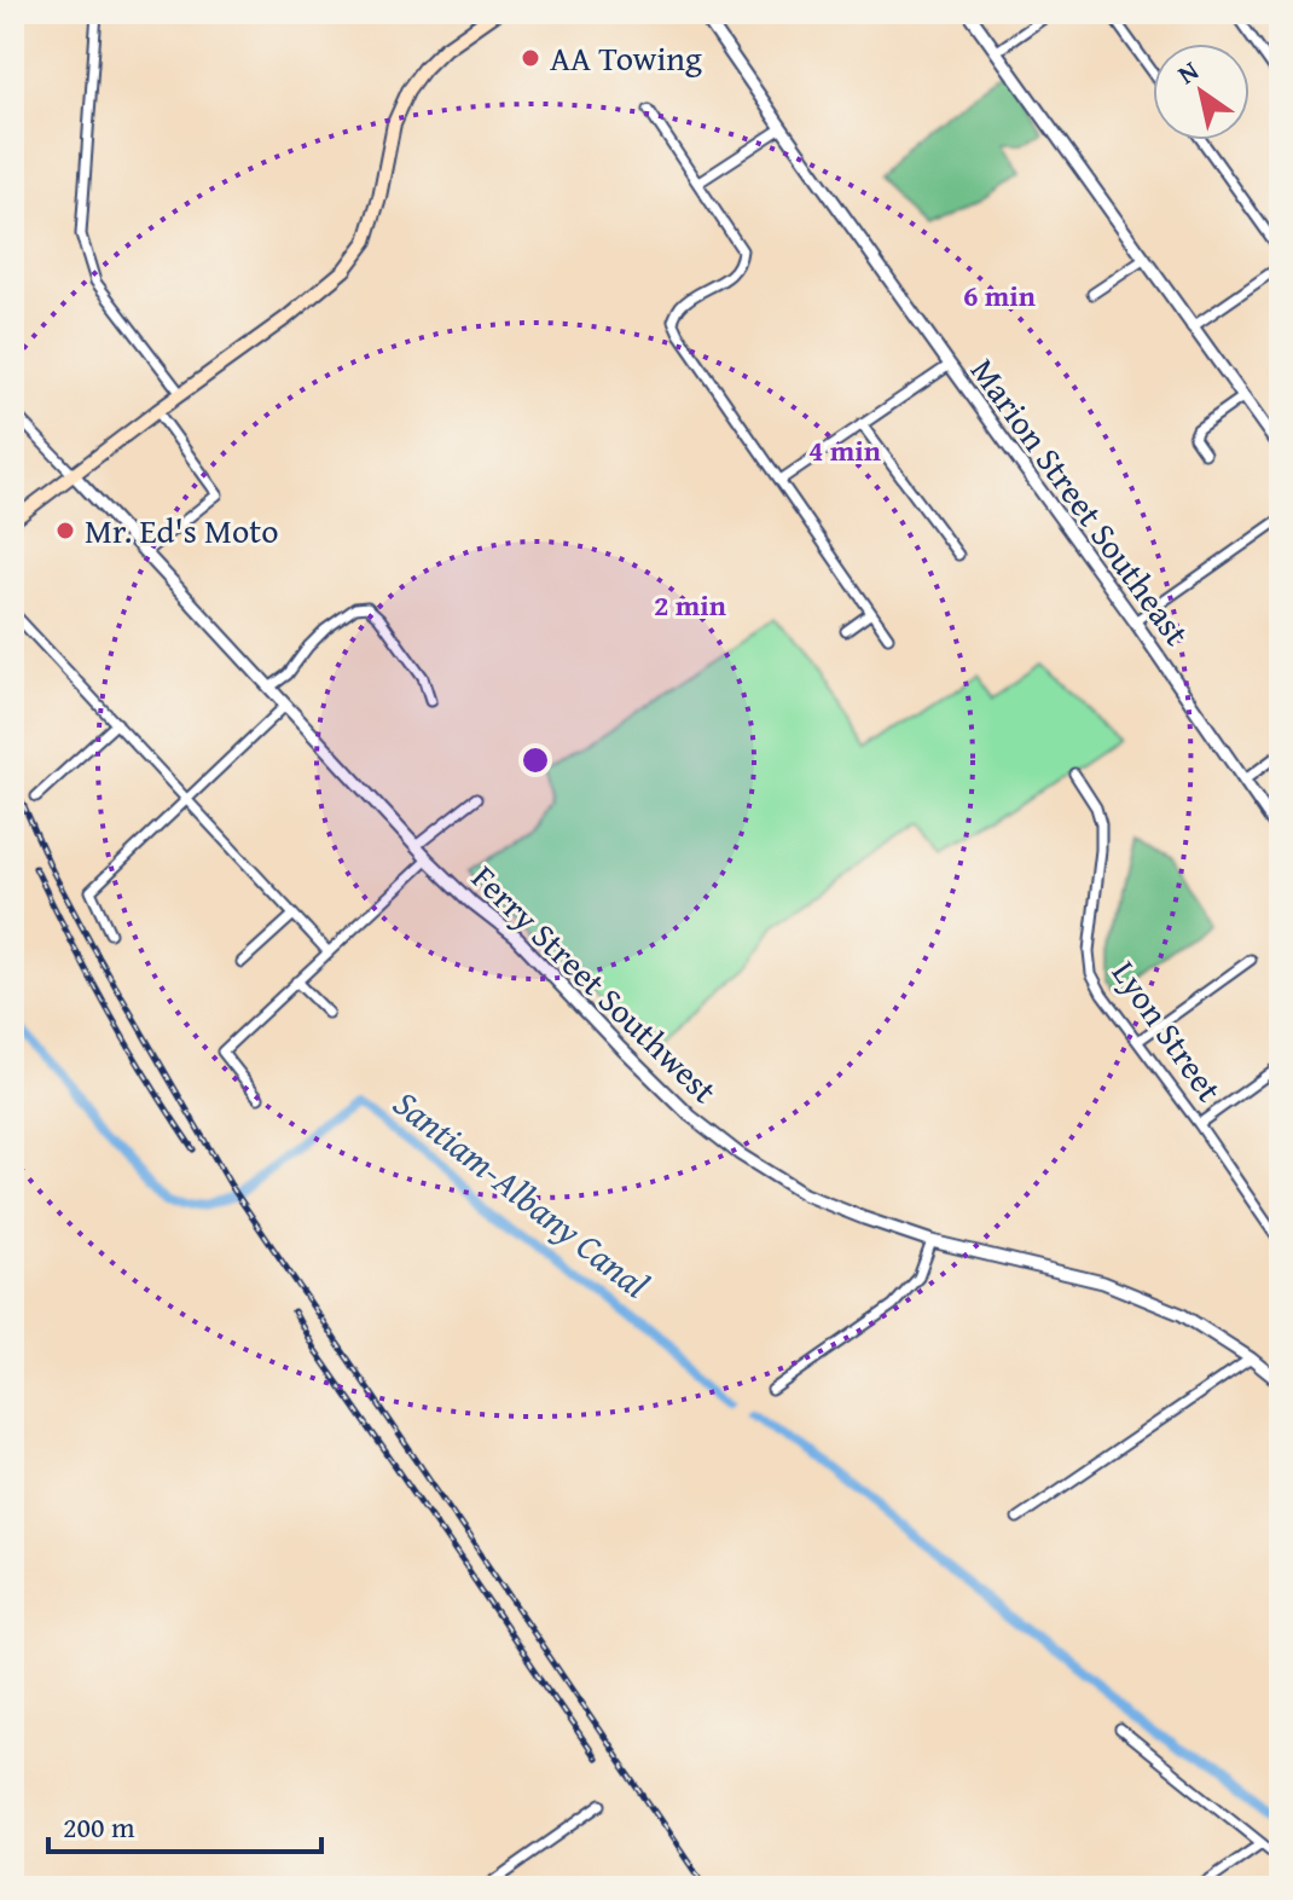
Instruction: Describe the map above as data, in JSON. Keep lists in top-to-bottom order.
{
  "streets": {
    "street": ["Marion Street Southeast", "Ferry Street Southwest", "Lyon Street"]
  },
  "water": ["Santiam-Albany Canal"],
  "places": ["AA Towing", "Mr. Ed's Moto"],
  "scale_bar": "200 m",
  "north": "top left",
  "rings": ["6 min", "4 min", "2 min"]
}
